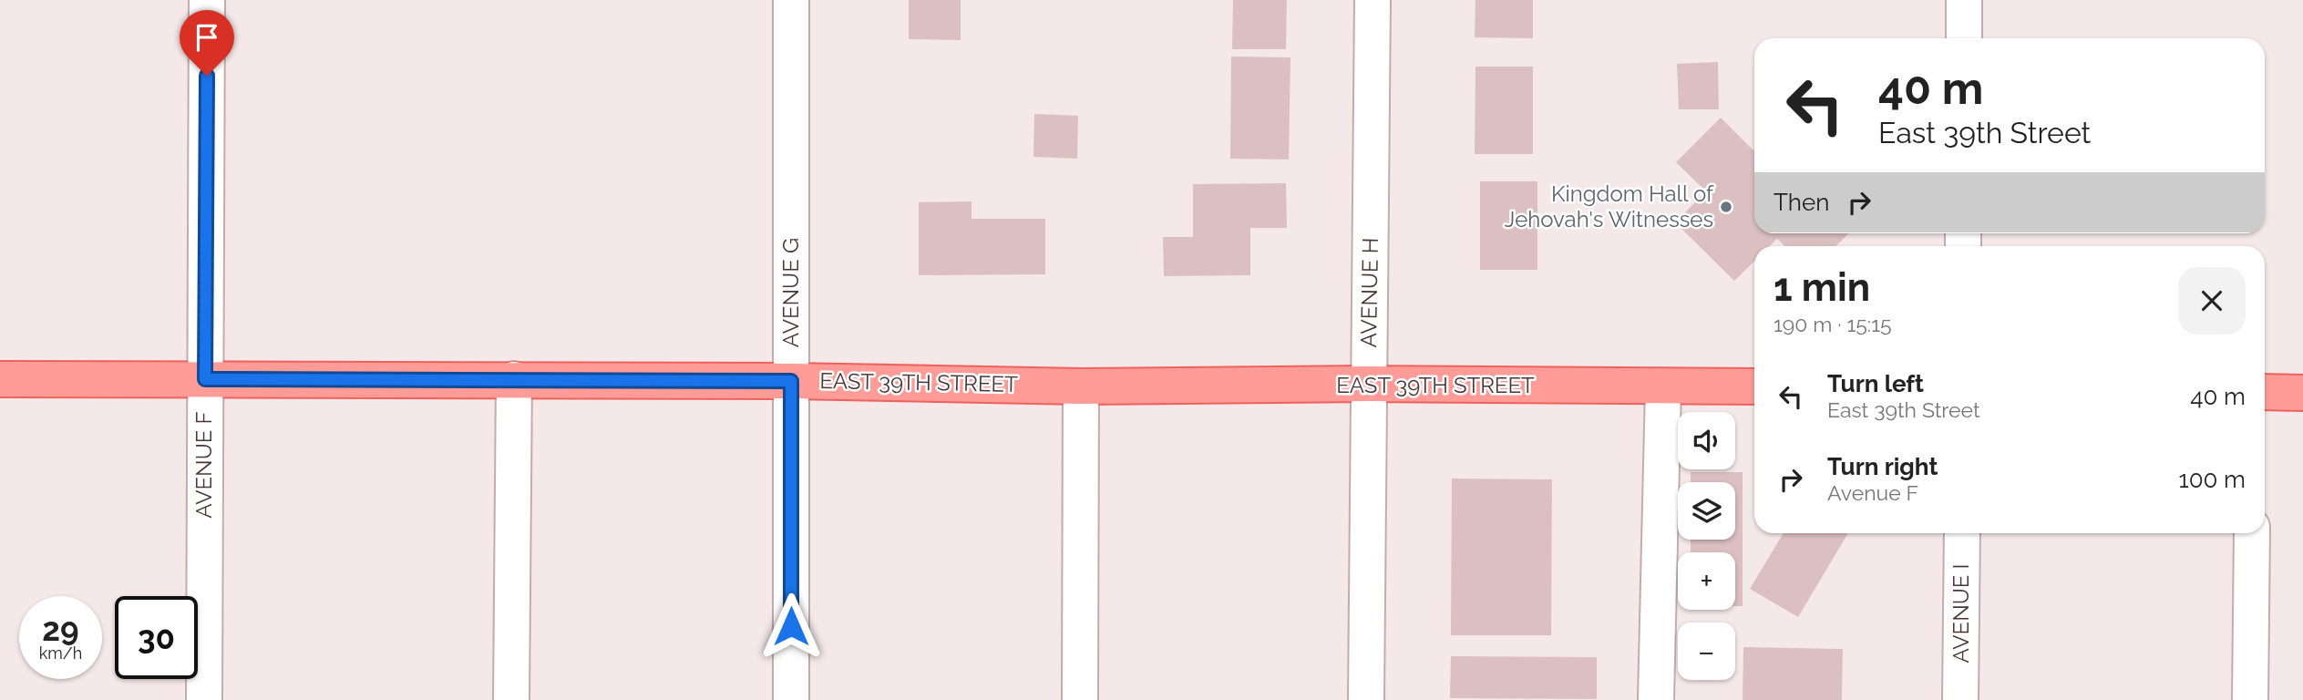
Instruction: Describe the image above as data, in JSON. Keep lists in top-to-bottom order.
{
  "streets": {
    "main road": ["EAST 39TH STREET"],
    "street": [
      "AVENUE G",
      "AVENUE H",
      "AVENUE F",
      "AVENUE I"
    ]
  },
  "crossings": [
    ["AVENUE G", "EAST 39TH STREET"],
    ["AVENUE H", "EAST 39TH STREET"],
    ["EAST 39TH STREET", "AVENUE F"]
  ],
  "places": ["Kingdom Hall of Jehovah's Witnesses"],
  "page": {
    "turn": ["40 m", "East 39th Street"],
    "then": "Then",
    "heading": ["1 min", "190 m · 15:15"],
    "list": [
      {
        "name": "Turn left",
        "note": "East 39th Street",
        "value": "40 m"
      },
      {
        "name": "Turn right",
        "note": "Avenue F",
        "value": "100 m"
      }
    ],
    "map_buttons": ["+", "−"],
    "speed": "29 km/h",
    "limit": "30"
  }
}
